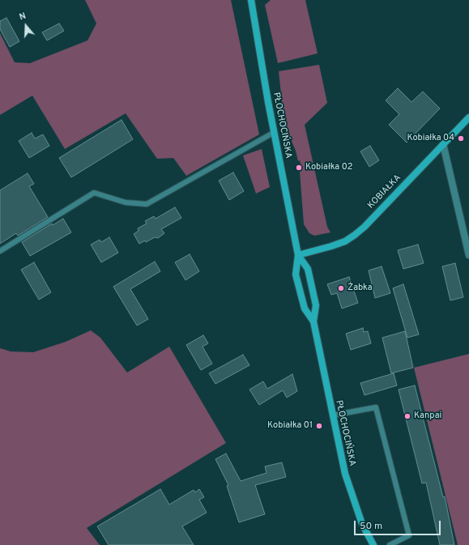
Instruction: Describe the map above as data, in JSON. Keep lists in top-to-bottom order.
{
  "streets": {
    "main road": ["PŁOCHOCIŃSKA", "KOBIAŁKA"]
  },
  "crossings": [
    ["PŁOCHOCIŃSKA", "KOBIAŁKA"]
  ],
  "places": [
    "Kobiałka 04",
    "Kobiałka 02",
    "Żabka",
    "Kanpai",
    "Kobiałka 01"
  ],
  "scale_bar": "50 m",
  "north": "top"
}
